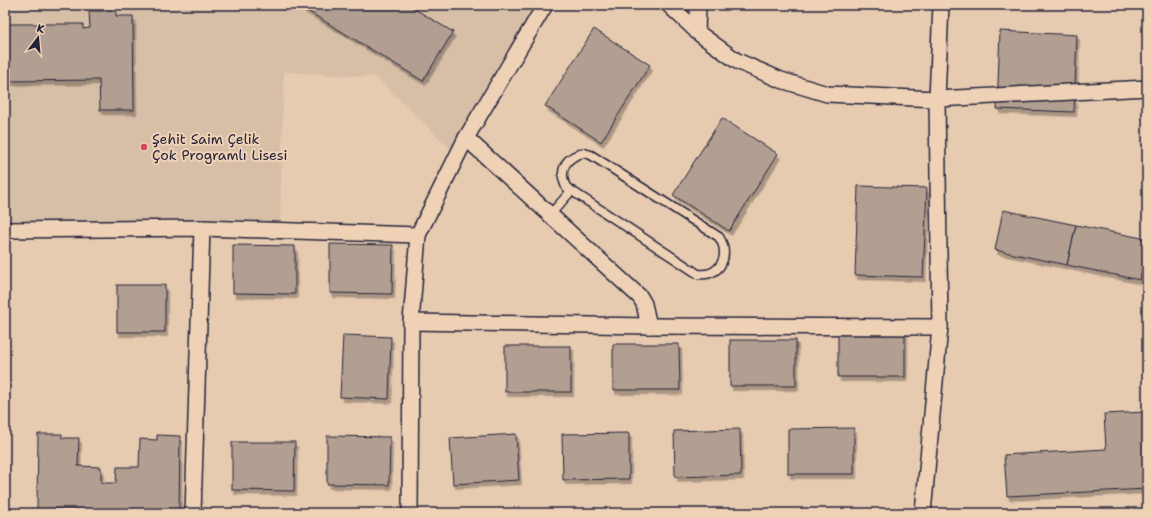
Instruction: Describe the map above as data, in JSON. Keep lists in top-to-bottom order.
{
  "places": ["Şehit Saim Çelik Çok Programlı Lisesi"],
  "north": "top"
}
